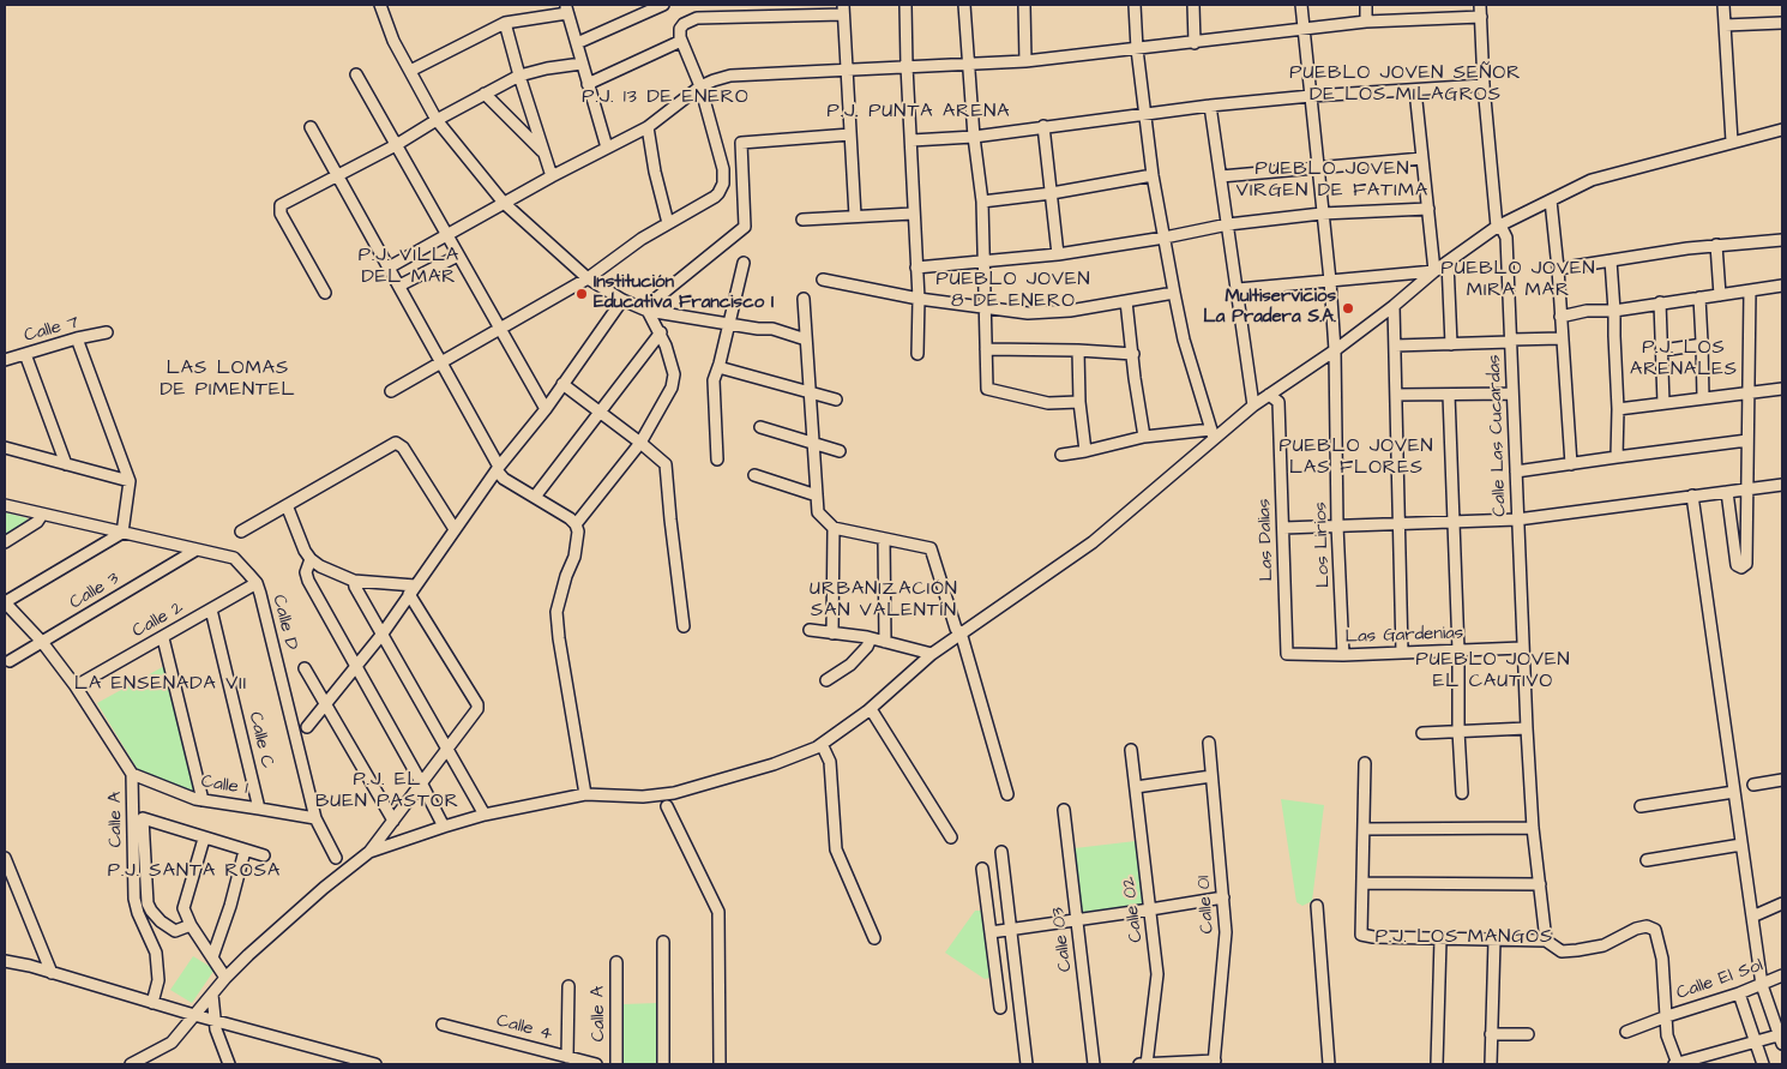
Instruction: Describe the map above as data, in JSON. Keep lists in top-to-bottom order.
{
  "streets": {
    "street": [
      "Calle 7",
      "Calle Las Cucardas",
      "Las Dalias",
      "Los Lirios",
      "Calle 3",
      "Calle 2",
      "Calle D",
      "Las Gardenias",
      "Calle C",
      "Calle 1",
      "Calle A",
      "Calle 01",
      "Calle 02",
      "Calle 03",
      "Calle El Sol",
      "Calle 4"
    ]
  },
  "crossings": [
    ["Calle Las Cucardas", "Las Gardenias"],
    ["Las Dalias", "Las Gardenias"],
    ["Los Lirios", "Las Gardenias"],
    ["Calle 3", "Calle D"],
    ["Calle 3", "Calle A"],
    ["Calle 2", "Calle D"],
    ["Calle 2", "Calle C"],
    ["Calle 2", "Calle A"],
    ["Calle D", "Calle 1"],
    ["Calle C", "Calle 1"],
    ["Calle 1", "Calle A"]
  ],
  "districts": [
    "PUEBLO JOVEN SEÑOR DE LOS MILAGROS",
    "P.J. 13 DE ENERO",
    "P.J. PUNTA ARENA",
    "PUEBLO JOVEN VIRGEN DE FATIMA",
    "P.J. VILLA DEL MAR",
    "PUEBLO JOVEN MIRA MAR",
    "PUEBLO JOVEN 8 DE ENERO",
    "P.J. LOS ARENALES",
    "LAS LOMAS DE PIMENTEL",
    "PUEBLO JOVEN LAS FLORES",
    "URBANIZACIÓN SAN VALENTÍN",
    "PUEBLO JOVEN EL CAUTIVO",
    "LA ENSENADA VII",
    "P.J. EL BUEN PASTOR",
    "P.J. SANTA ROSA",
    "P.J. LOS MANGOS"
  ],
  "places": ["Institución Educativa Francisco I", "Multiservicios La Pradera S.A."]
}
